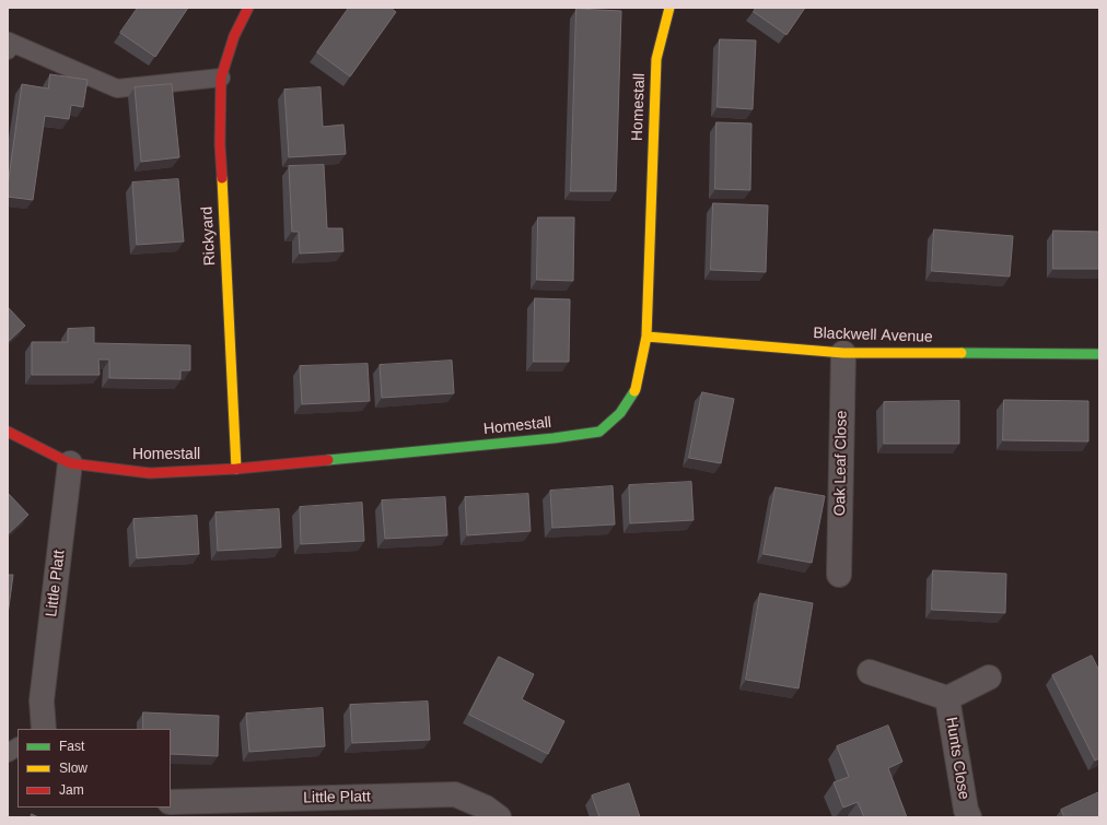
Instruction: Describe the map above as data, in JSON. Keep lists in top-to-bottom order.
{
  "streets": {
    "street": [
      "Homestall",
      "Rickyard",
      "Blackwell Avenue",
      "Oak Leaf Close",
      "Little Platt",
      "Hunts Close"
    ]
  },
  "crossings": [
    ["Homestall", "Rickyard"],
    ["Homestall", "Blackwell Avenue"],
    ["Homestall", "Little Platt"],
    ["Blackwell Avenue", "Oak Leaf Close"]
  ],
  "legend": ["Fast", "Slow", "Jam"]
}
